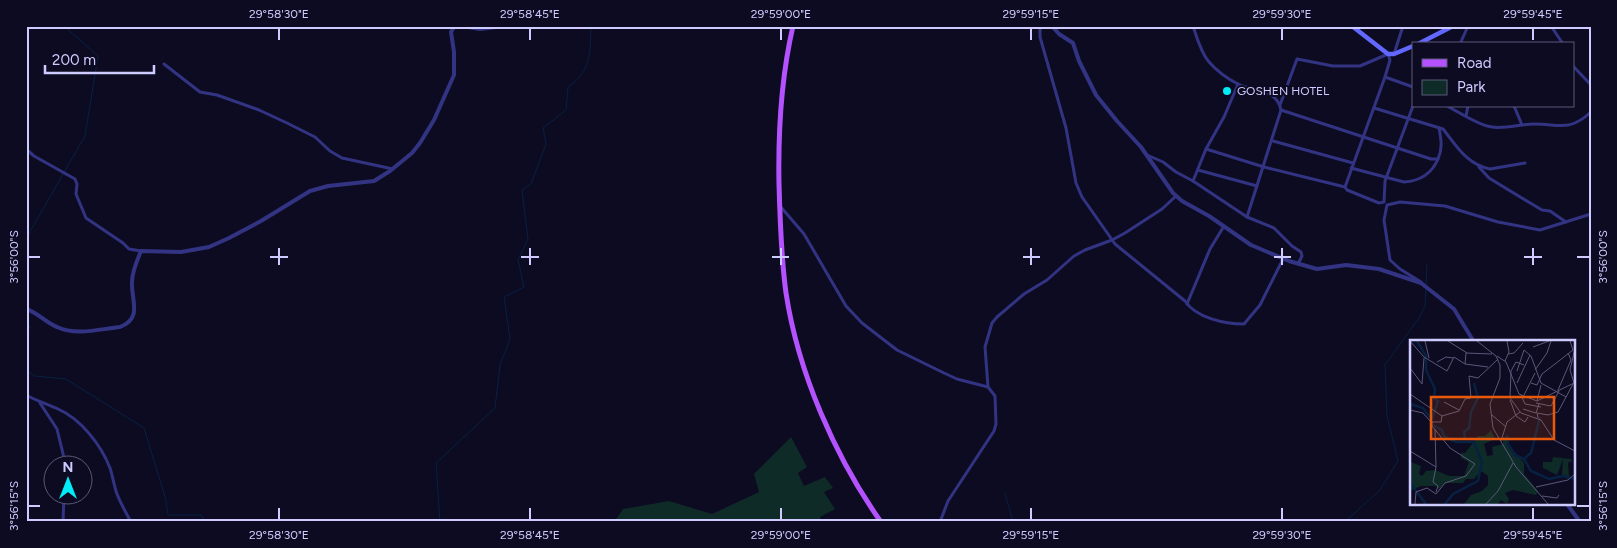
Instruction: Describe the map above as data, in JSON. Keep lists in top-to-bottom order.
{
  "places": ["GOSHEN HOTEL"],
  "legend": ["Road", "Park"],
  "scale_bar": "200 m",
  "north": "top",
  "coordinates": [
    "29°58'30\"E",
    "29°58'45\"E",
    "29°59'00\"E",
    "29°59'15\"E",
    "29°59'30\"E",
    "29°59'45\"E",
    "3°56'00\"S",
    "3°56'15\"S"
  ]
}
